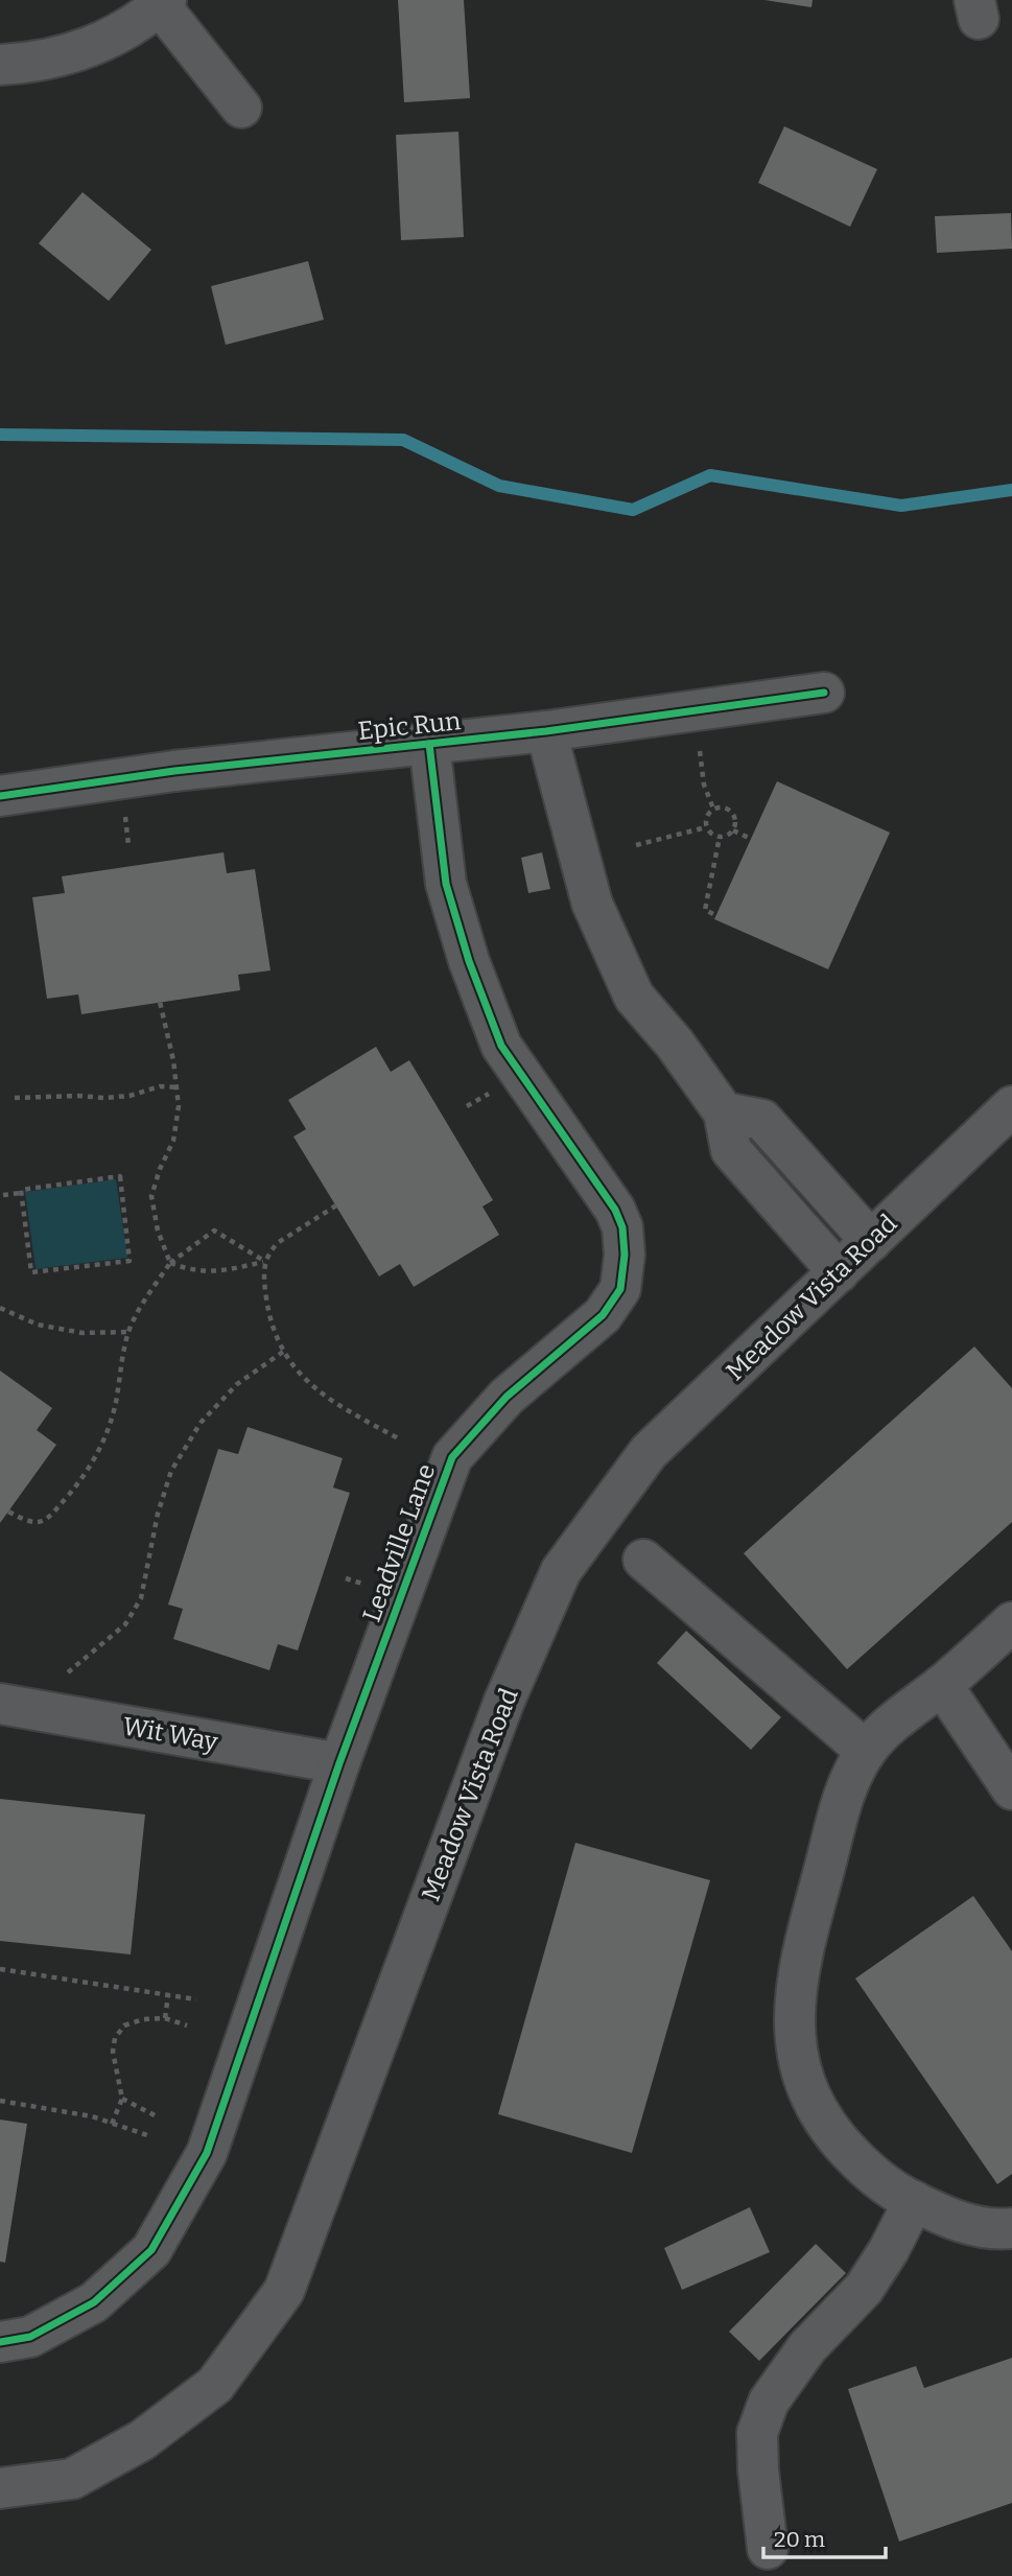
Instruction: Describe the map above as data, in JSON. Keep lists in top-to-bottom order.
{
  "streets": {
    "street": [
      "Epic Run",
      "Meadow Vista Road",
      "Leadville Lane",
      "Wit Way"
    ]
  },
  "crossings": [
    ["Epic Run", "Leadville Lane"],
    ["Leadville Lane", "Wit Way"]
  ],
  "scale_bar": "20 m"
}
